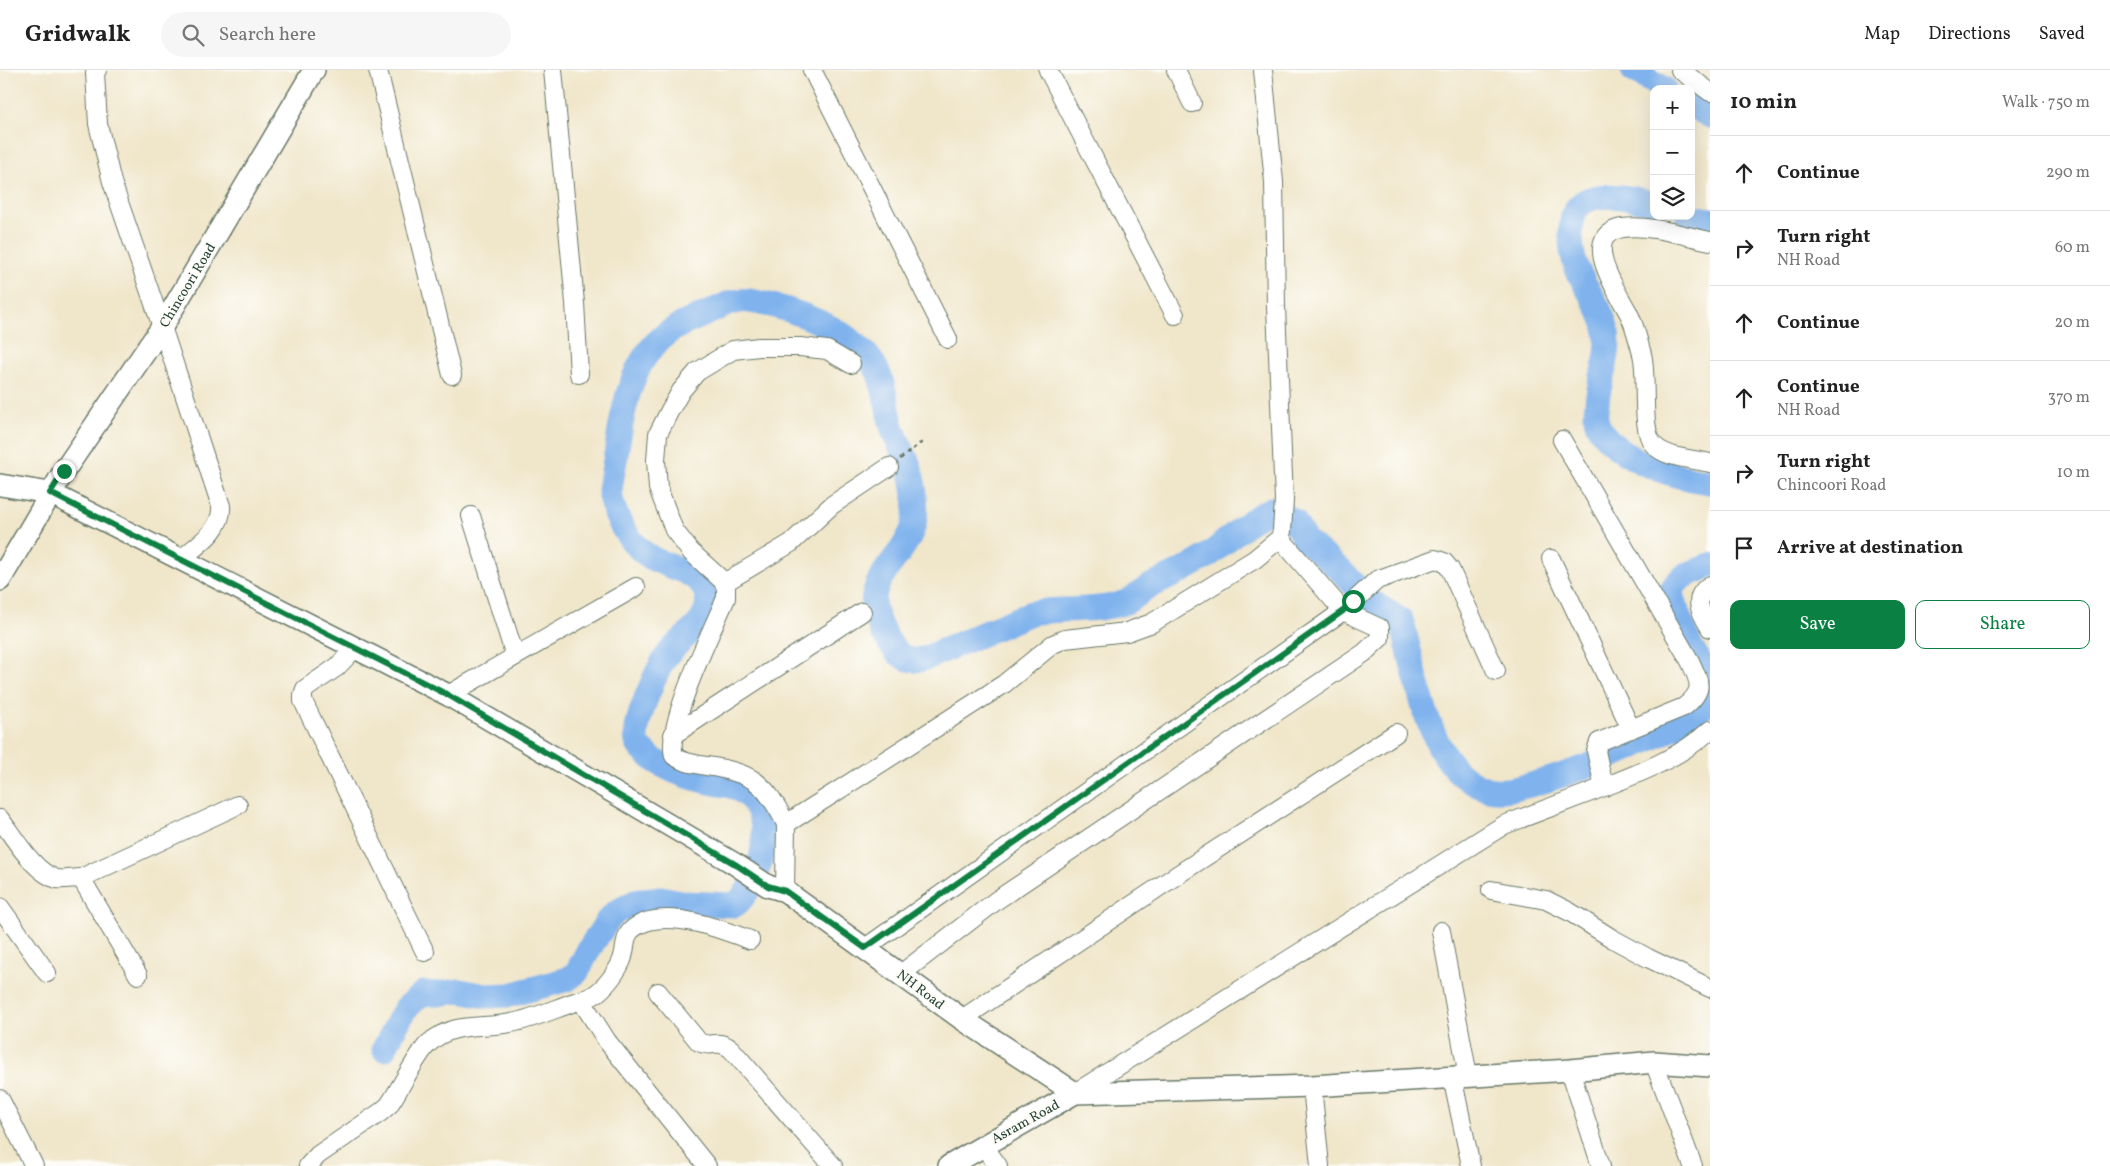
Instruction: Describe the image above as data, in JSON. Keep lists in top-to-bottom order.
{
  "streets": {
    "main road": ["Chincoori Road", "NH Road", "Asram Road"]
  },
  "crossings": [
    ["NH Road", "Asram Road"]
  ],
  "page": {
    "header": "Gridwalk",
    "search": "Search here",
    "nav": ["Map", "Directions", "Saved"],
    "heading": ["10 min", "Walk · 750 m"],
    "map_buttons": ["+", "−"],
    "list": [
      ["Continue", "290 m"],
      ["Turn right", "NH Road", "60 m"],
      ["Continue", "20 m"],
      ["Continue", "NH Road", "370 m"],
      ["Turn right", "Chincoori Road", "10 m"],
      "Arrive at destination"
    ],
    "buttons": ["Save", "Share"]
  }
}
